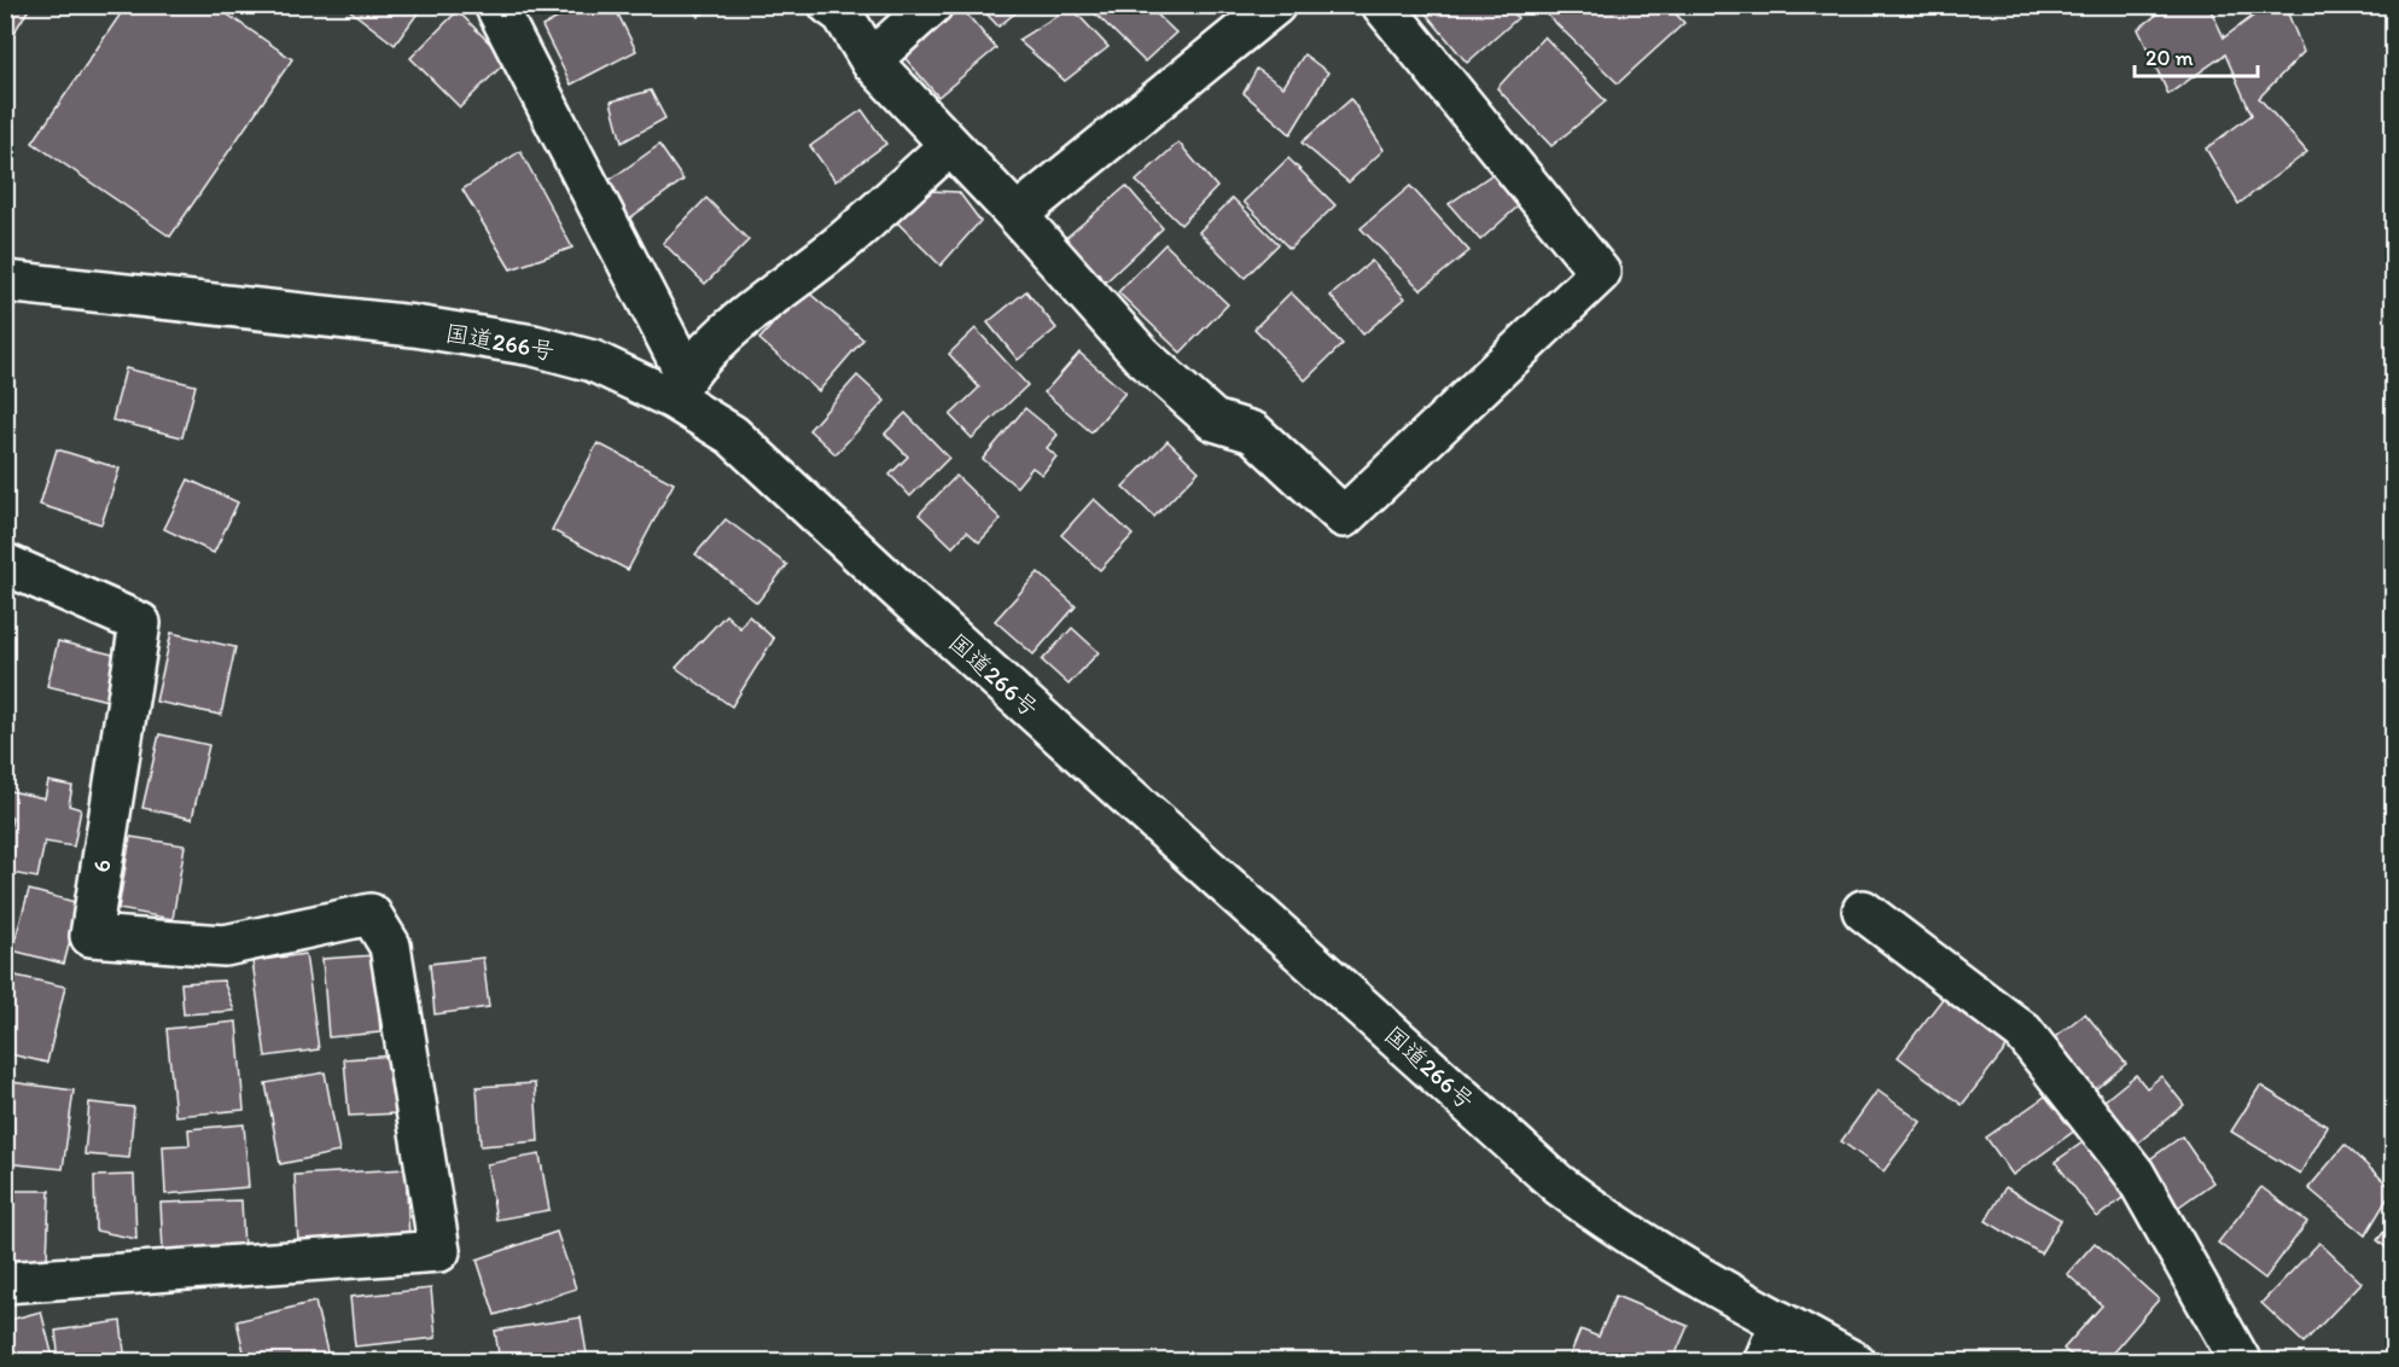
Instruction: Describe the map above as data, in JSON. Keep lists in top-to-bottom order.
{
  "streets": {
    "main road": ["国道266号", "6"]
  },
  "scale_bar": "20 m"
}
